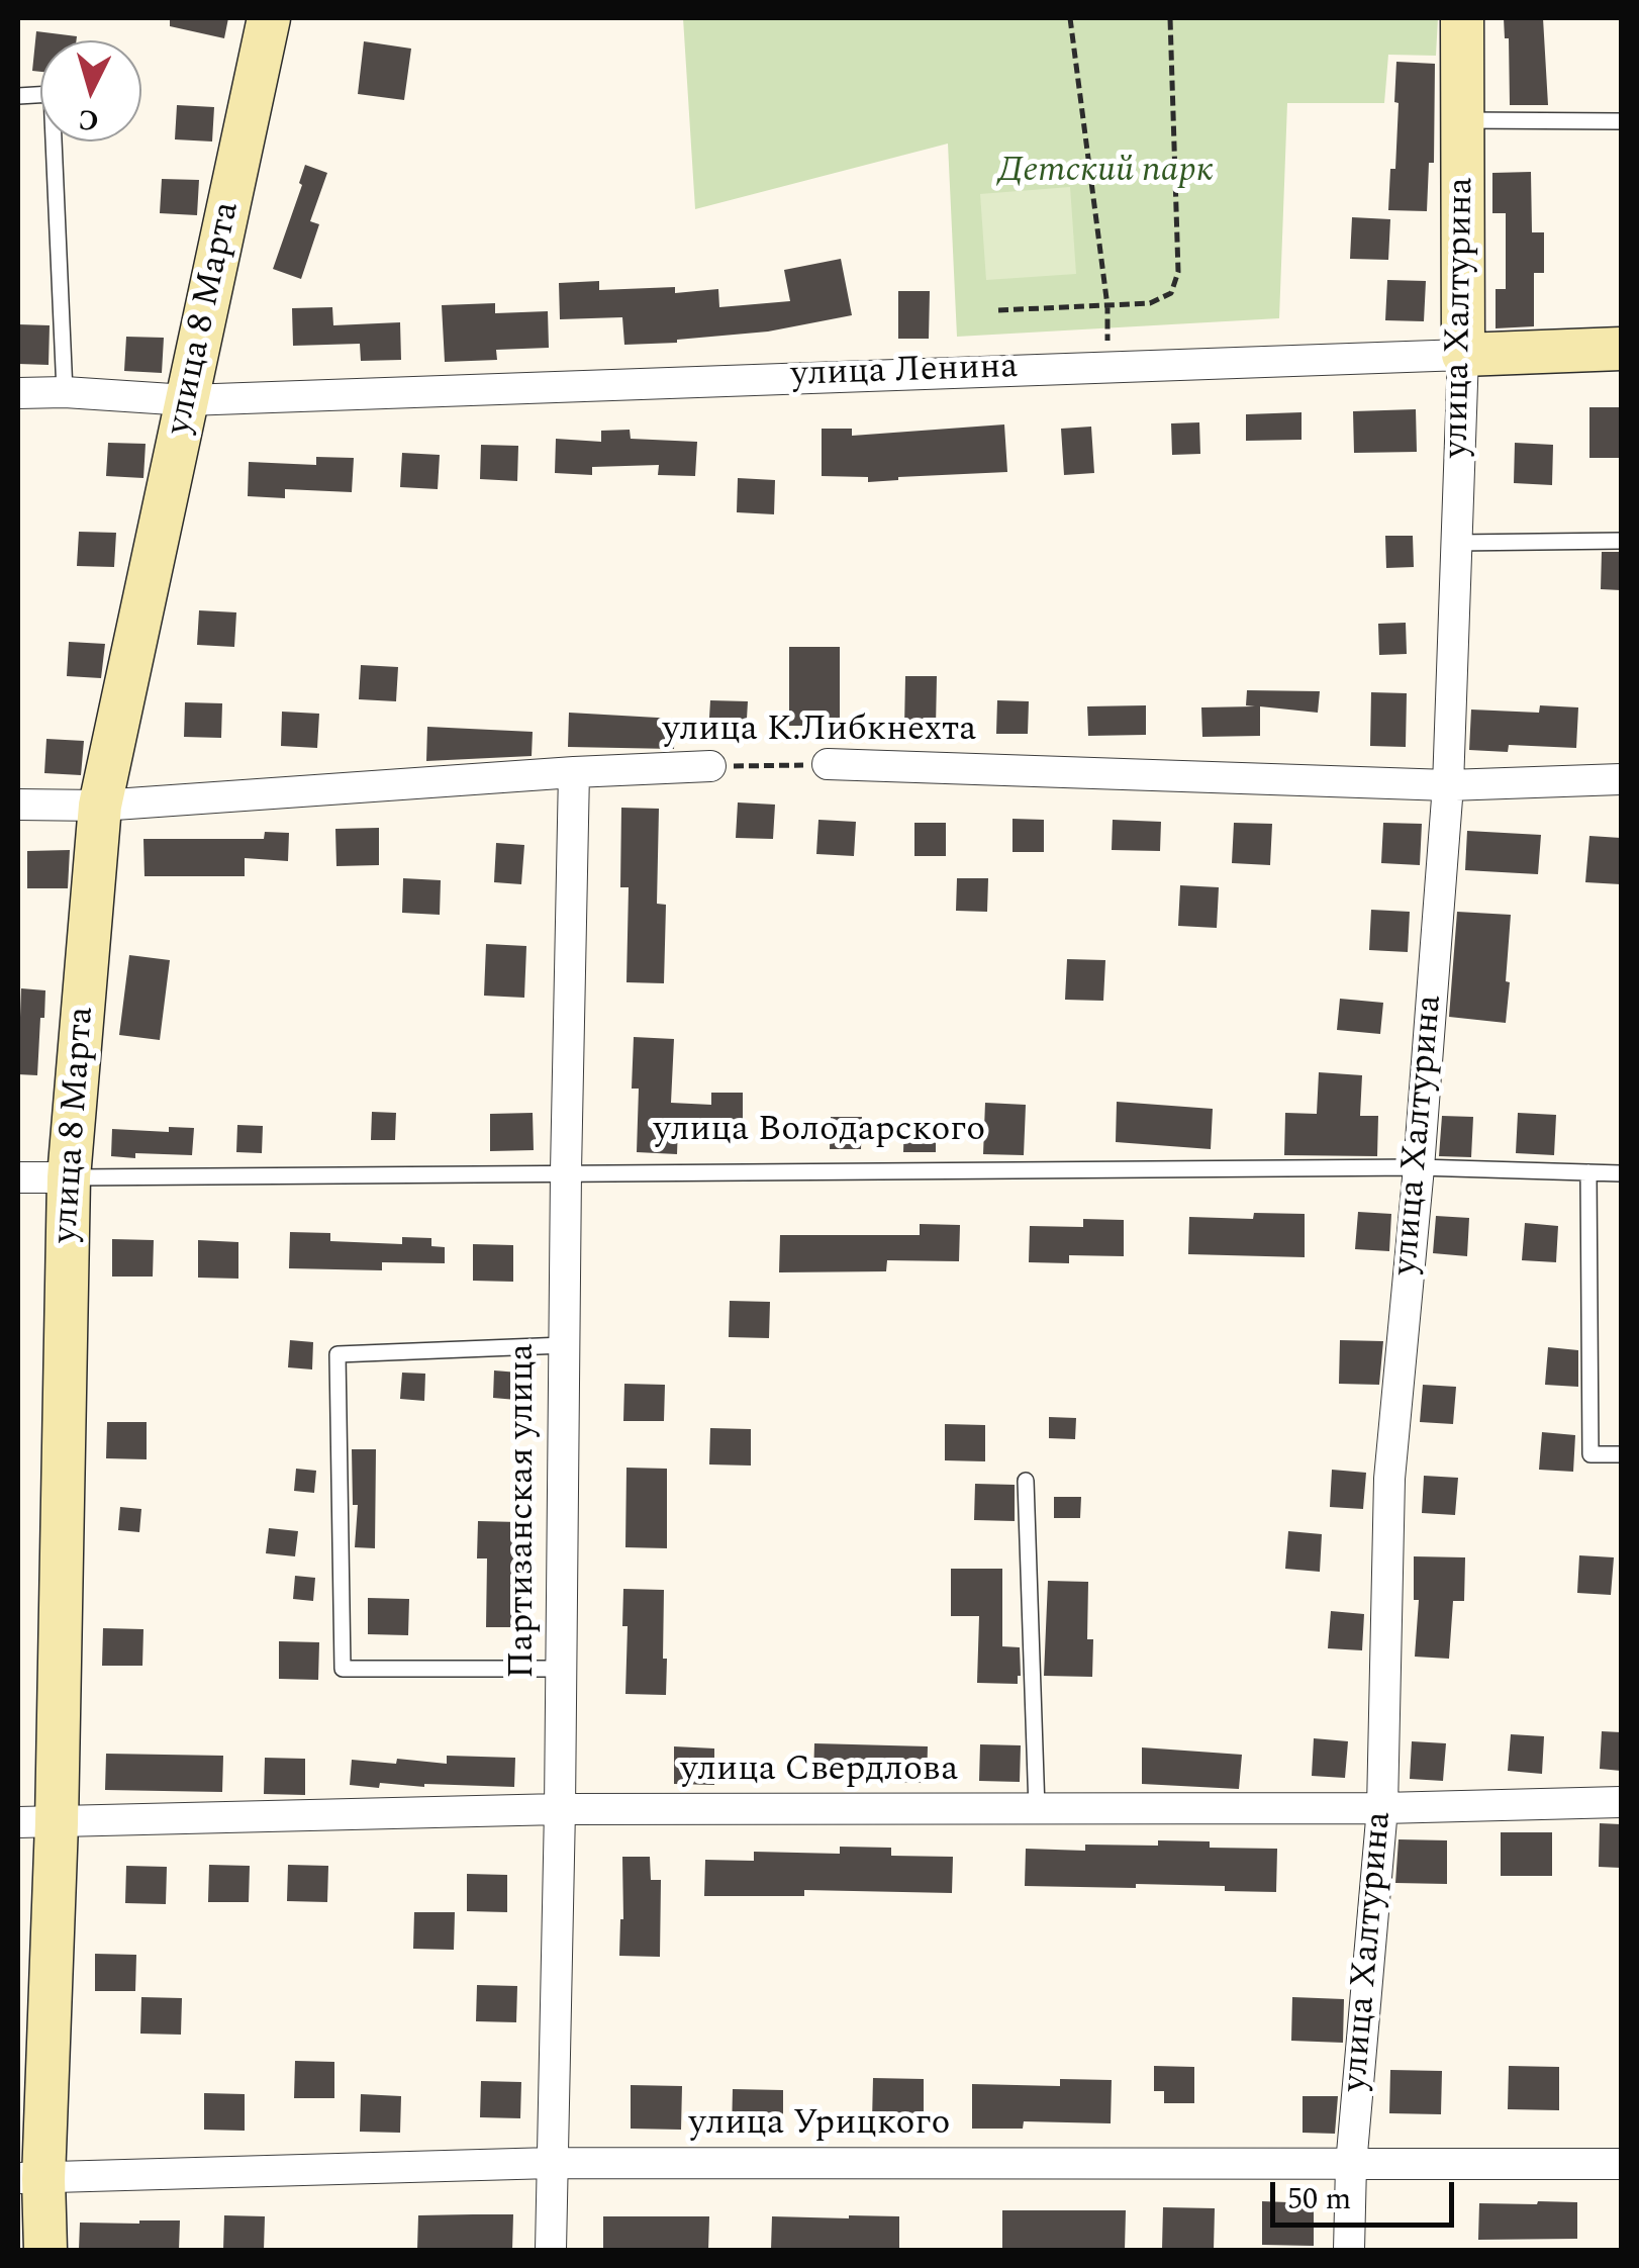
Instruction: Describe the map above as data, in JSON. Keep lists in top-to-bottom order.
{
  "streets": {
    "main road": ["улица Халтурина", "улица 8 Марта", "улица Ленина"],
    "street": [
      "улица К.Либкнехта",
      "улица Володарского",
      "Партизанская улица",
      "улица Свердлова",
      "улица Урицкого"
    ]
  },
  "crossings": [
    ["улица Халтурина", "улица Ленина"],
    ["улица Халтурина", "улица К.Либкнехта"],
    ["улица Халтурина", "улица Володарского"],
    ["улица Халтурина", "улица Свердлова"],
    ["улица Халтурина", "улица Урицкого"],
    ["улица 8 Марта", "улица Ленина"],
    ["улица 8 Марта", "улица К.Либкнехта"],
    ["улица 8 Марта", "улица Володарского"],
    ["улица 8 Марта", "улица Свердлова"],
    ["улица 8 Марта", "улица Урицкого"],
    ["улица К.Либкнехта", "Партизанская улица"],
    ["улица Володарского", "Партизанская улица"],
    ["Партизанская улица", "улица Свердлова"],
    ["Партизанская улица", "улица Урицкого"]
  ],
  "parks": ["Детский парк"],
  "scale_bar": "50 m",
  "north": "bottom"
}
